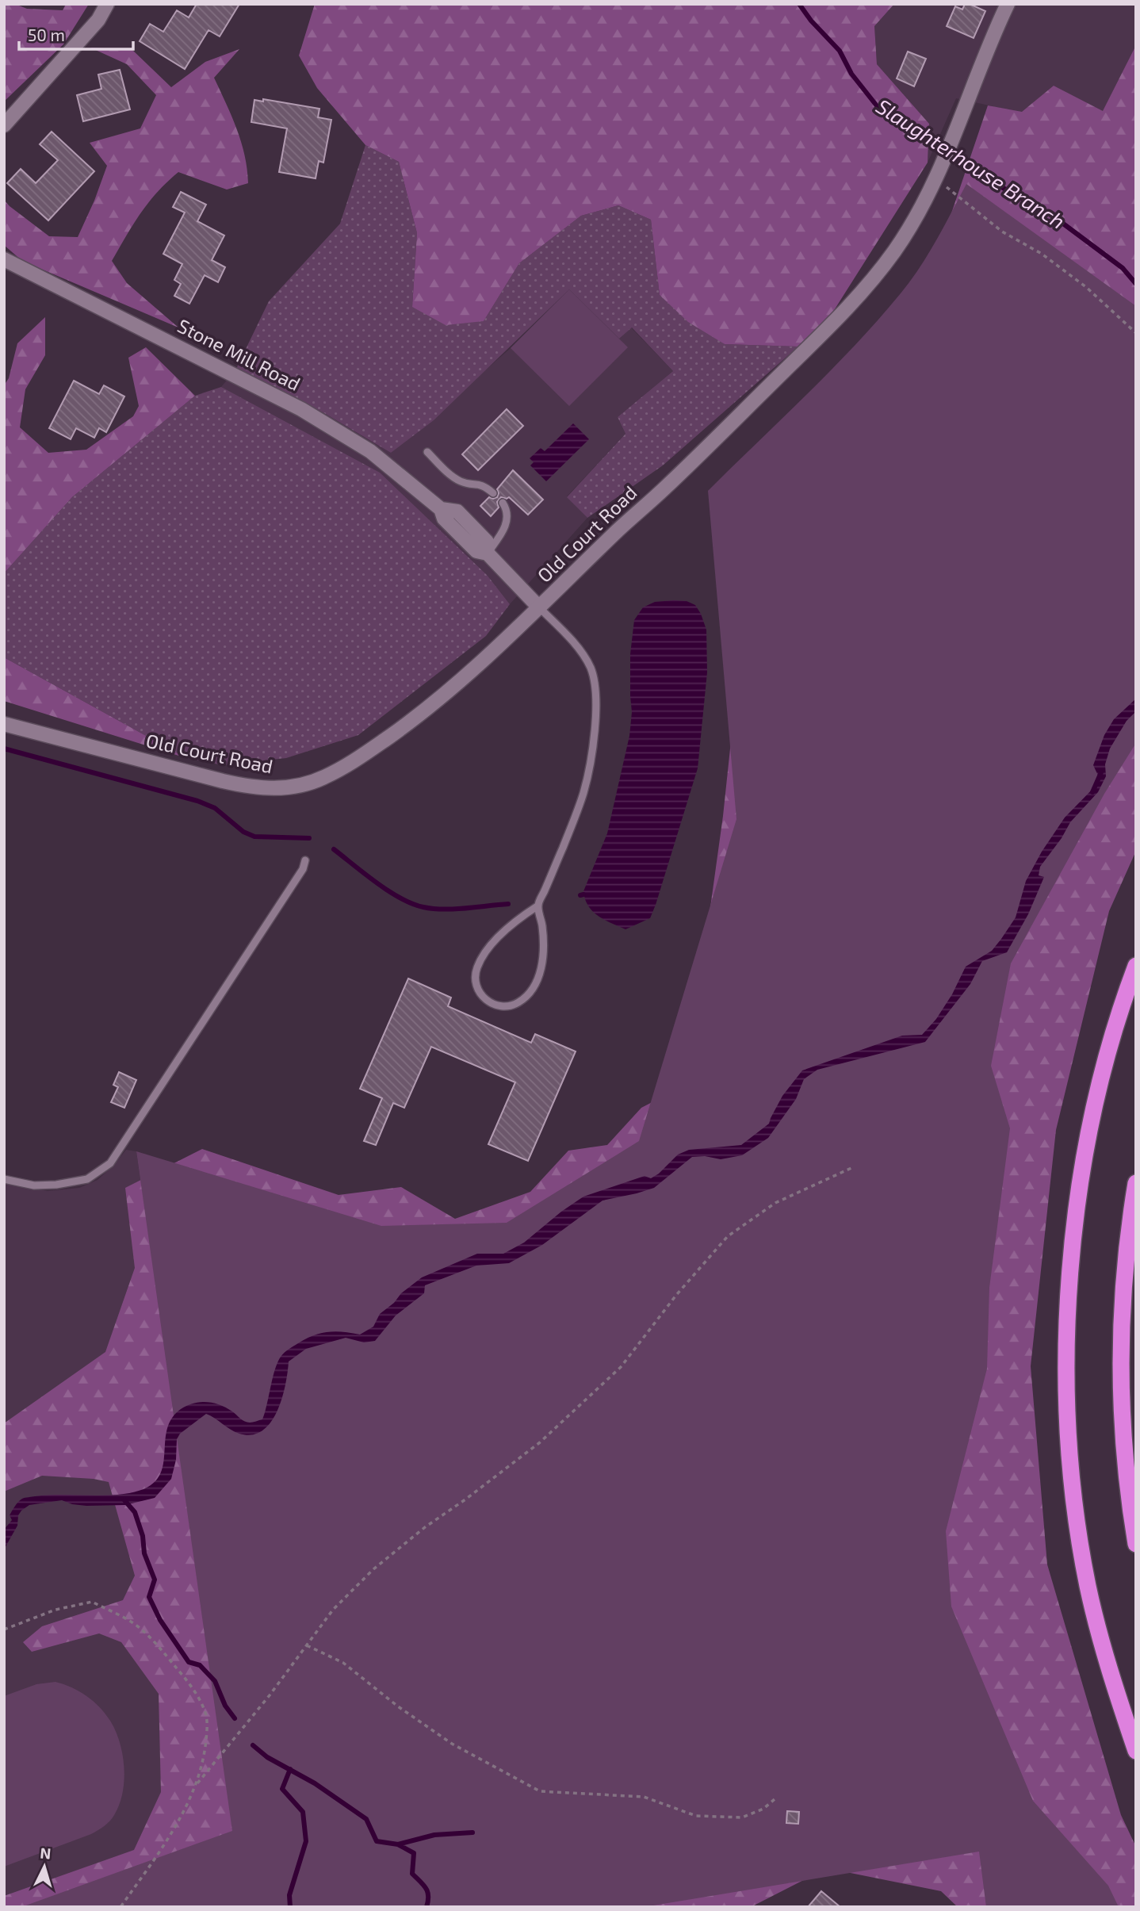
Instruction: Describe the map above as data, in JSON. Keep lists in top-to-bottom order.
{
  "streets": {
    "main road": ["Stone Mill Road", "Old Court Road"]
  },
  "crossings": [
    ["Stone Mill Road", "Old Court Road"]
  ],
  "water": ["Slaughterhouse Branch"],
  "scale_bar": "50 m",
  "north": "top"
}
